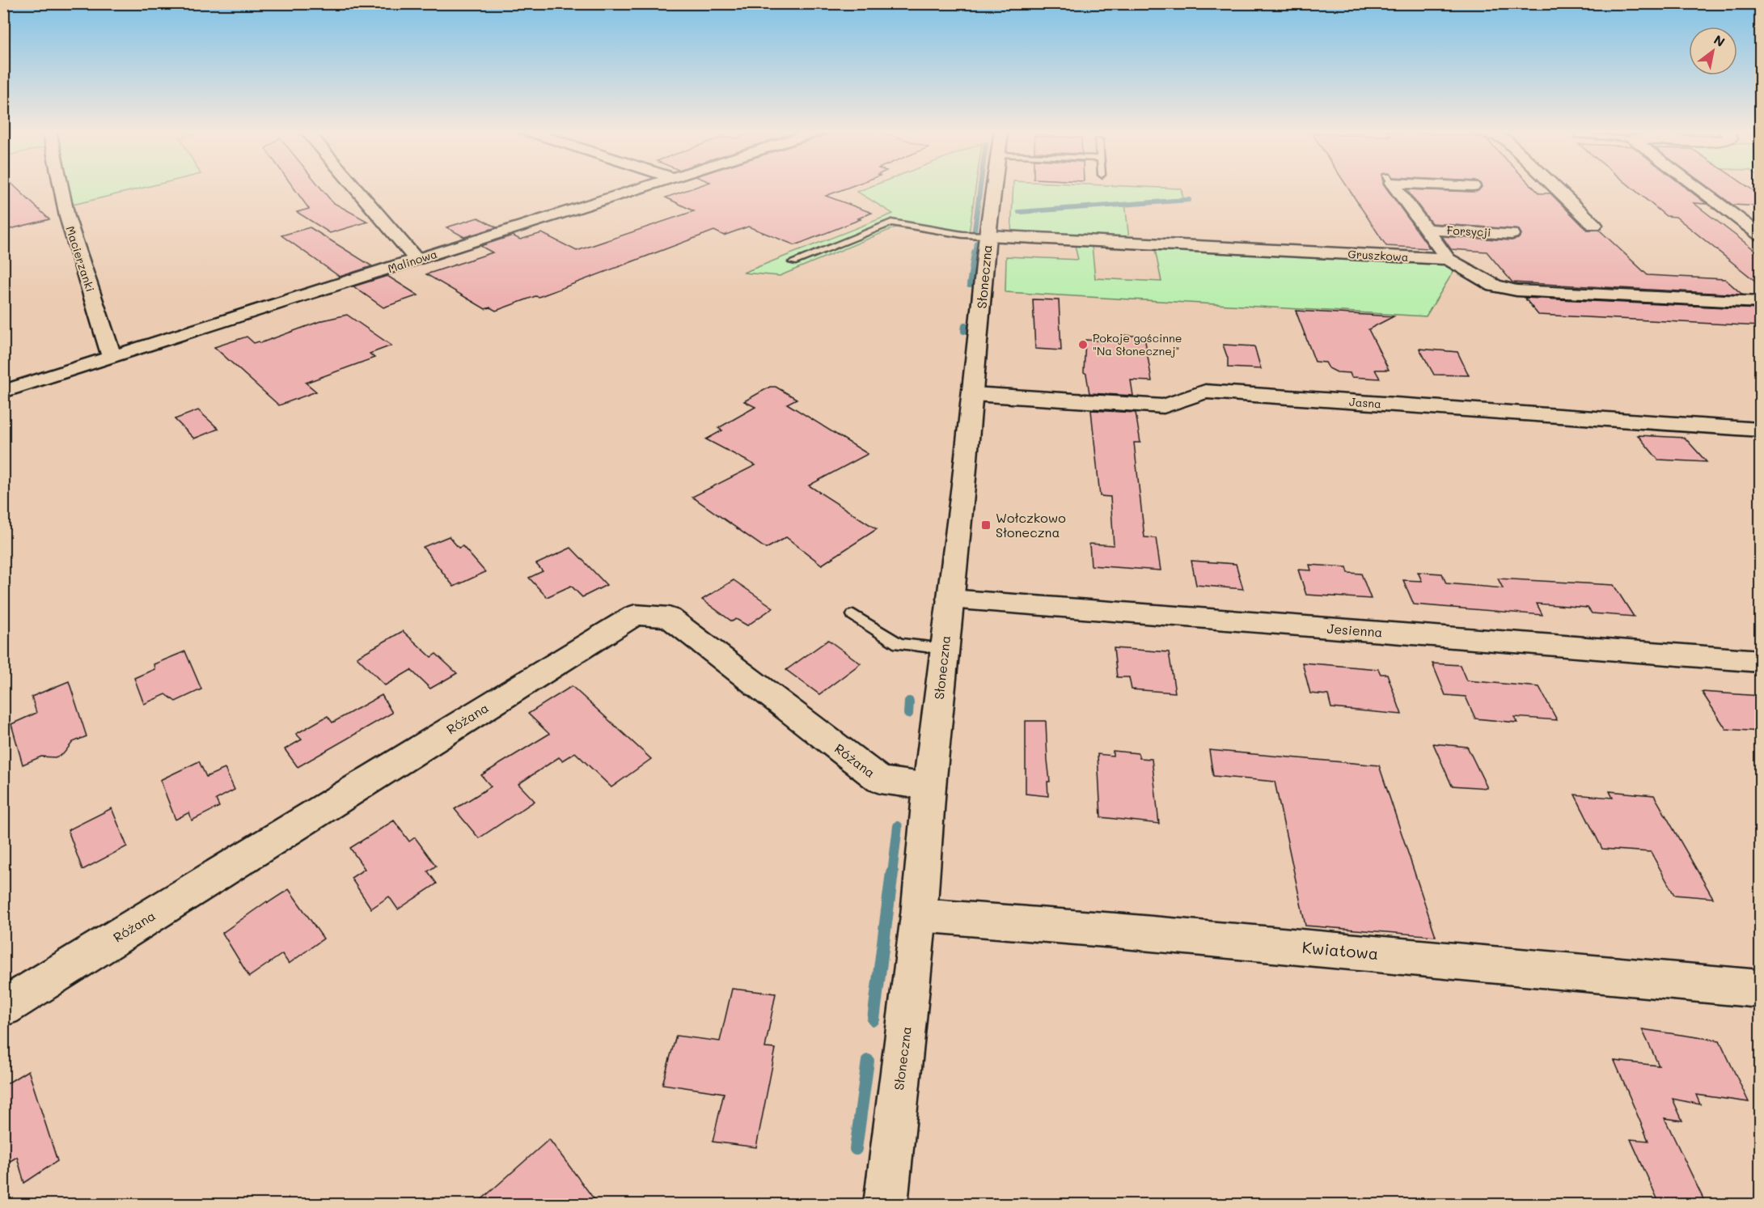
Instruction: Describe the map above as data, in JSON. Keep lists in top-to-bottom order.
{
  "streets": {
    "street": [
      "Forsycji",
      "Gruszkowa",
      "Macierzanki",
      "Malinowa",
      "Słoneczna",
      "Jasna",
      "Jesienna",
      "Różana",
      "Kwiatowa"
    ]
  },
  "crossings": [
    ["Forsycji", "Gruszkowa"],
    ["Gruszkowa", "Słoneczna"],
    ["Macierzanki", "Malinowa"],
    ["Słoneczna", "Jasna"],
    ["Słoneczna", "Jesienna"],
    ["Słoneczna", "Różana"],
    ["Słoneczna", "Kwiatowa"]
  ],
  "places": {
    "other": ["Pokoje gościnne \"Na Słonecznej\""],
    "transit": ["Wołczkowo Słoneczna"]
  },
  "north": "top right"
}
